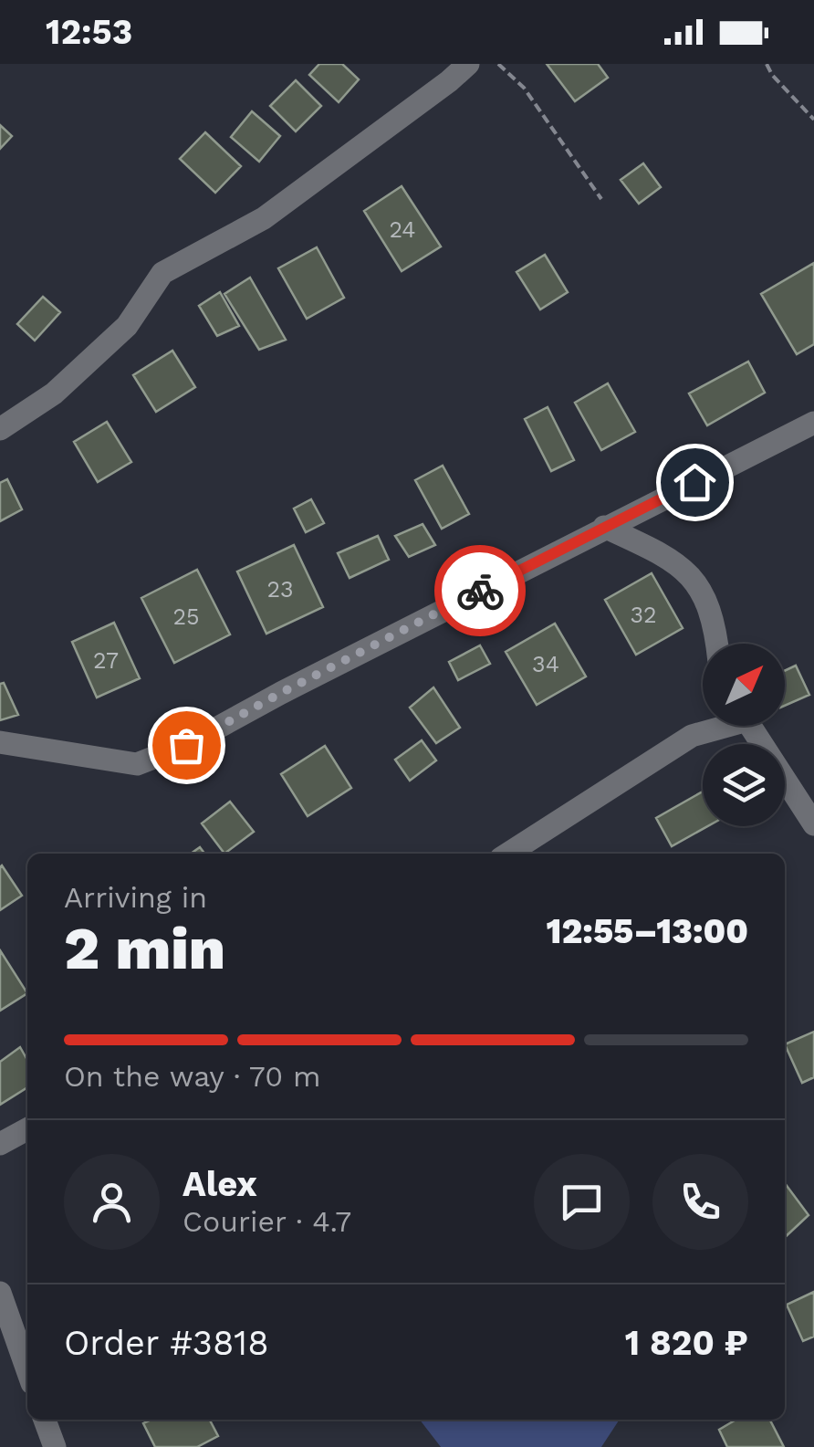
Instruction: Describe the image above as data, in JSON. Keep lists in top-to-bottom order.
{
  "house_numbers": [
    "24",
    "23",
    "32",
    "25",
    "27",
    "34"
  ],
  "north": "top right",
  "page": {
    "status": "12:53",
    "heading": ["2 min", "Arriving in", "12:55–13:00"],
    "panel": [
      "Alex",
      "Courier · 4.7",
      "Order #3818",
      "1 820 ₽"
    ],
    "bar": "On the way · 70 m"
  }
}
